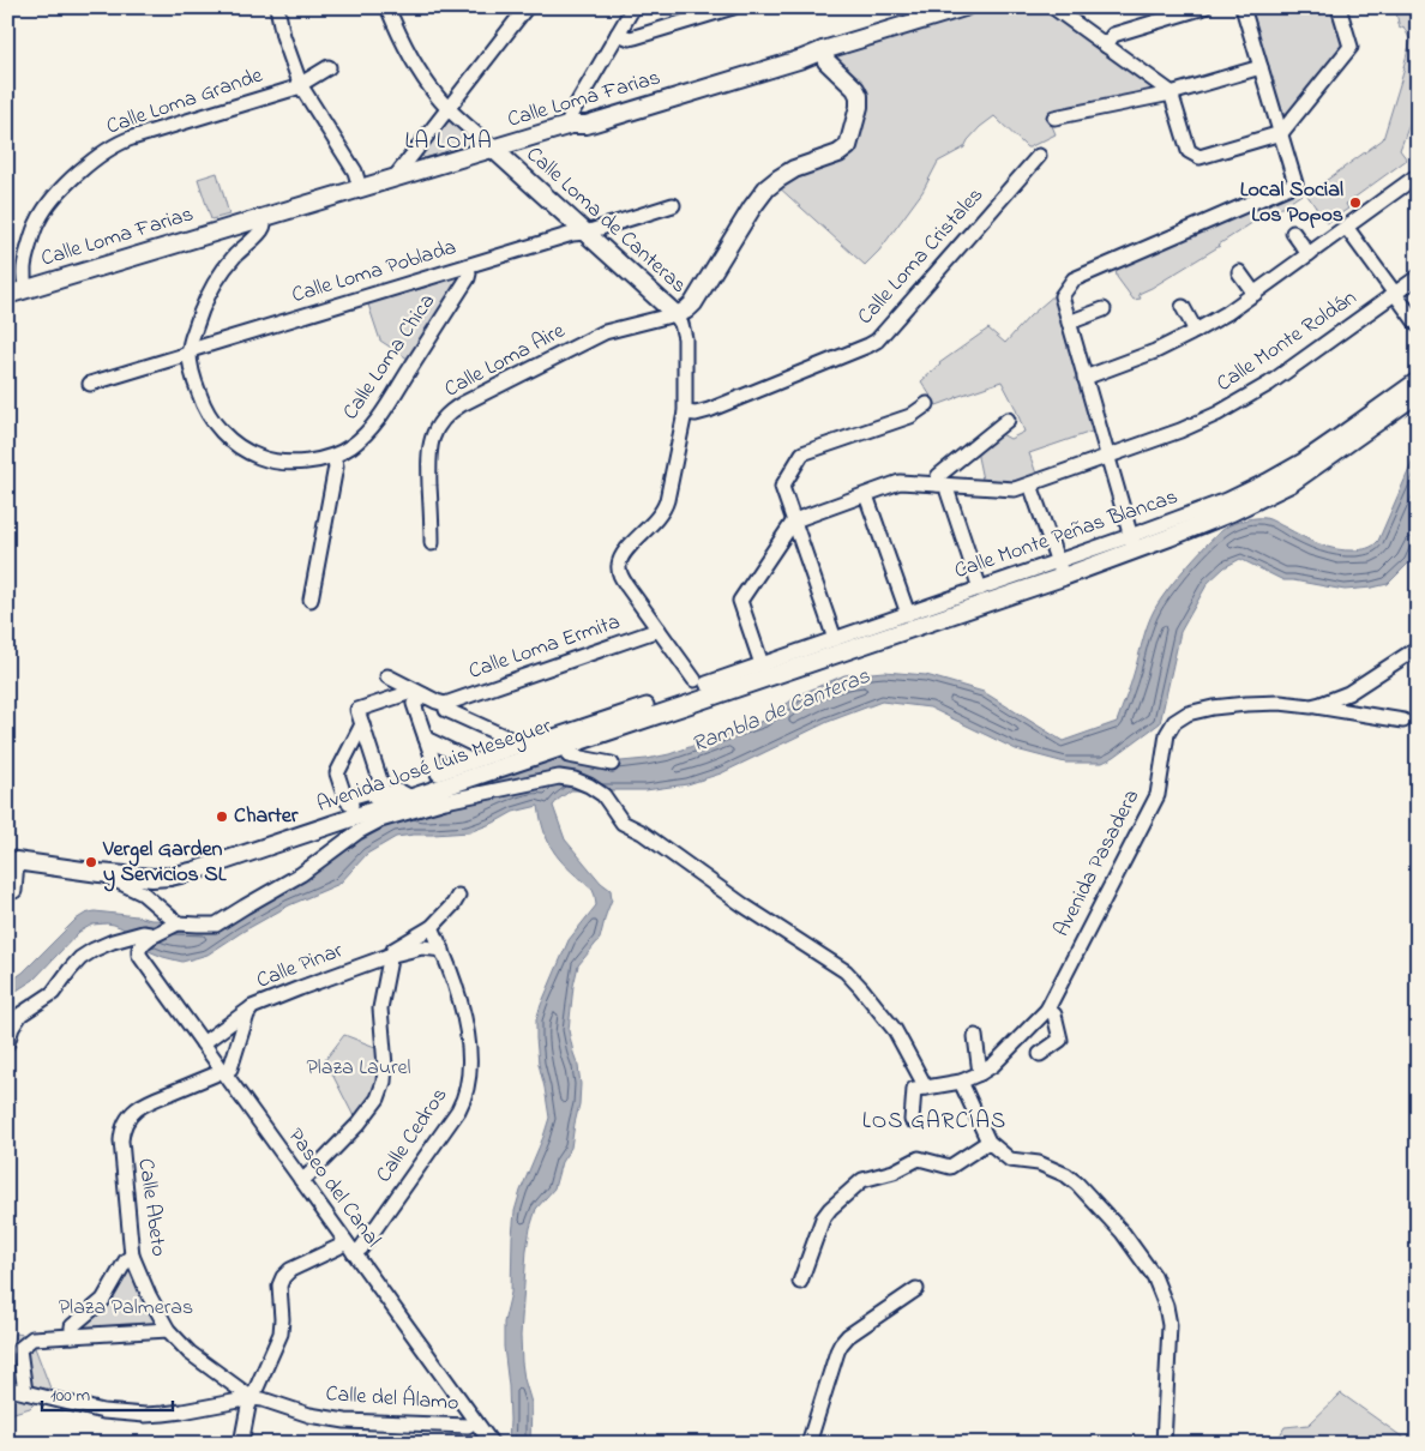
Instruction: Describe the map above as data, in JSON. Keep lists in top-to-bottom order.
{
  "streets": {
    "main road": [
      "Calle Loma Farias",
      "Calle Loma de Canteras",
      "Calle Monte Peñas Blancas",
      "Avenida José Luis Meseguer"
    ],
    "street": [
      "Calle Loma Grande",
      "Calle Loma Cristales",
      "Calle Loma Poblada",
      "Calle Monte Roldán",
      "Calle Loma Chica",
      "Calle Loma Aire",
      "Calle Loma Ermita",
      "Avenida Pasadera",
      "Calle Pinar",
      "Calle Cedros",
      "Paseo del Canal",
      "Calle Abeto",
      "Calle del Álamo"
    ]
  },
  "crossings": [
    ["Calle Loma Farias", "Calle Loma Grande"],
    ["Calle Loma Farias", "Calle Loma de Canteras"],
    ["Calle Loma Farias", "Calle Loma Chica"],
    ["Calle Loma de Canteras", "Calle Loma Cristales"],
    ["Calle Loma de Canteras", "Calle Loma Poblada"],
    ["Calle Loma de Canteras", "Calle Loma Aire"],
    ["Calle Loma de Canteras", "Calle Monte Peñas Blancas"],
    ["Calle Loma de Canteras", "Calle Loma Ermita"],
    ["Calle Loma de Canteras", "Avenida José Luis Meseguer"],
    ["Calle Loma Poblada", "Calle Loma Chica"],
    ["Calle Monte Peñas Blancas", "Avenida José Luis Meseguer"],
    ["Calle Pinar", "Calle Cedros"],
    ["Calle Pinar", "Paseo del Canal"],
    ["Calle Pinar", "Calle Abeto"],
    ["Calle Cedros", "Paseo del Canal"],
    ["Calle Cedros", "Calle Abeto"],
    ["Calle Cedros", "Calle del Álamo"],
    ["Paseo del Canal", "Calle Abeto"],
    ["Paseo del Canal", "Calle del Álamo"],
    ["Calle Abeto", "Calle del Álamo"]
  ],
  "districts": ["LA LOMA", "LOS GARCÍAS"],
  "water": ["Rambla de Canteras"],
  "parks": ["Plaza Laurel", "Plaza Palmeras"],
  "places": ["Local Social Los Popos", "Charter", "Vergel Garden y Servicios SL"],
  "scale_bar": "100 m"
}
